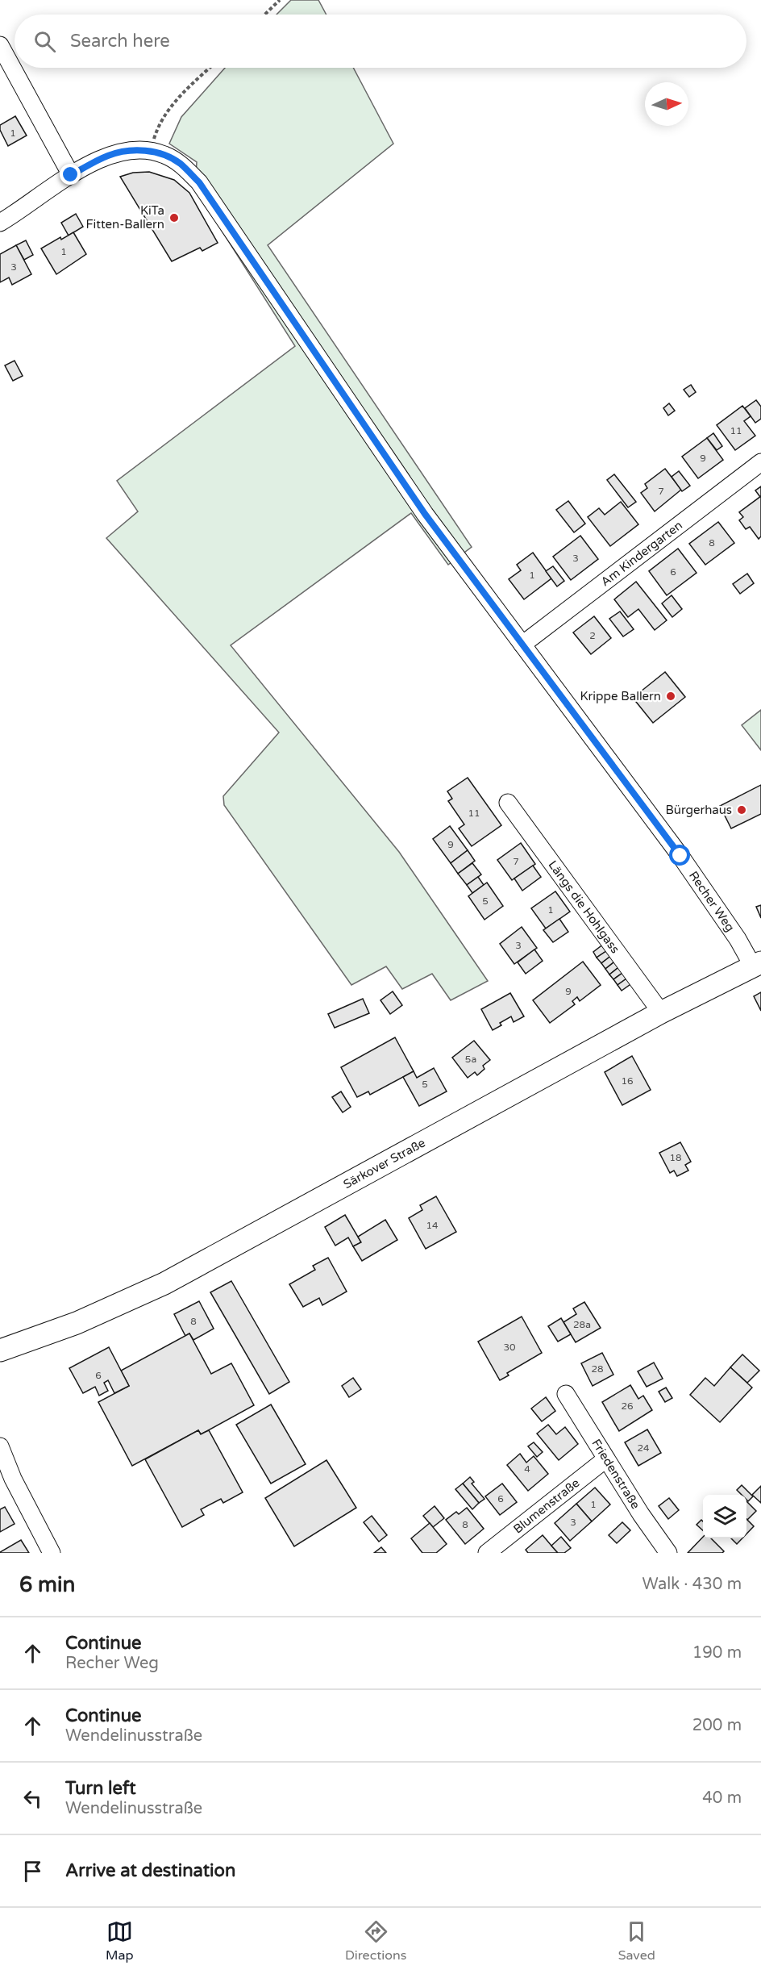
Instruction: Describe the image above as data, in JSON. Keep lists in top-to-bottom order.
{
  "streets": {
    "main road": ["Särkover Straße"],
    "street": [
      "Am Kindergarten",
      "Recher Weg",
      "Längs die Hohlgass",
      "Friedenstraße",
      "Blumenstraße"
    ]
  },
  "crossings": [
    ["Am Kindergarten", "Recher Weg"],
    ["Recher Weg", "Särkover Straße"],
    ["Längs die Hohlgass", "Särkover Straße"],
    ["Friedenstraße", "Blumenstraße"]
  ],
  "places": ["KiTa Fitten-Ballern", "Krippe Ballern", "Bürgerhaus"],
  "house_numbers": [
    "1",
    "1",
    "3",
    "11",
    "9",
    "7",
    "8",
    "3",
    "6",
    "1",
    "2",
    "11",
    "9",
    "7",
    "5",
    "1",
    "3",
    "9",
    "5a",
    "16",
    "5",
    "18",
    "14",
    "8",
    "28a",
    "30",
    "28",
    "6",
    "26",
    "24",
    "4",
    "6",
    "1",
    "3",
    "8"
  ],
  "north": "right",
  "page": {
    "search": "Search here",
    "heading": ["6 min", "Walk · 430 m"],
    "list": [
      ["Continue", "Recher Weg", "190 m"],
      ["Continue", "Wendelinusstraße", "200 m"],
      ["Turn left", "Wendelinusstraße", "40 m"],
      "Arrive at destination"
    ],
    "nav": ["Map", "Directions", "Saved"]
  }
}
